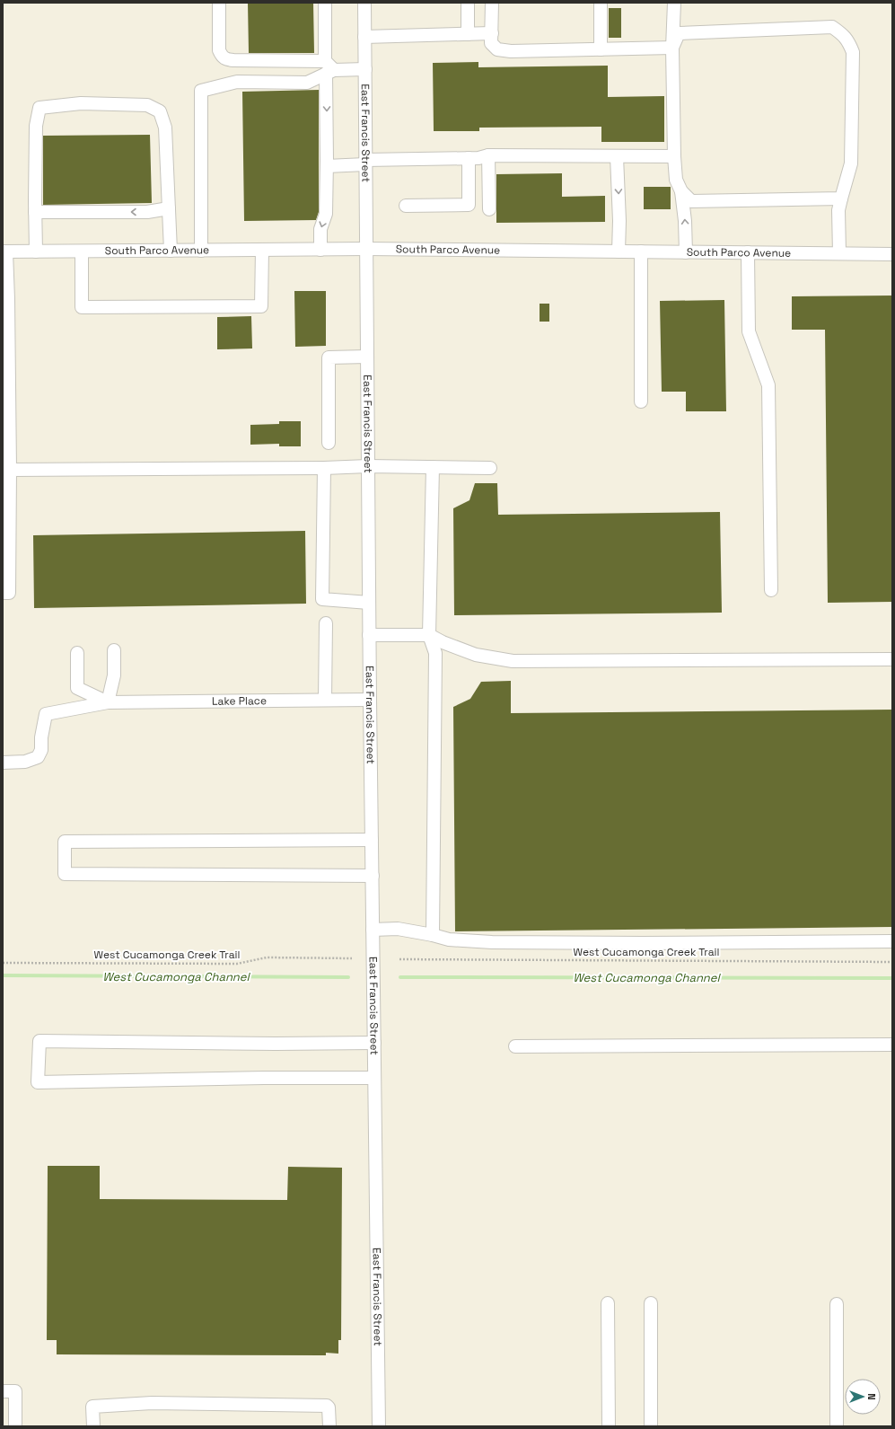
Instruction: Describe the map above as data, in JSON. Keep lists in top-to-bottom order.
{
  "streets": {
    "street": ["East Francis Street", "South Parco Avenue", "Lake Place"],
    "path": ["West Cucamonga Creek Trail"]
  },
  "crossings": [
    ["East Francis Street", "South Parco Avenue"],
    ["East Francis Street", "Lake Place"]
  ],
  "water": ["West Cucamonga Channel"],
  "north": "right"
}
